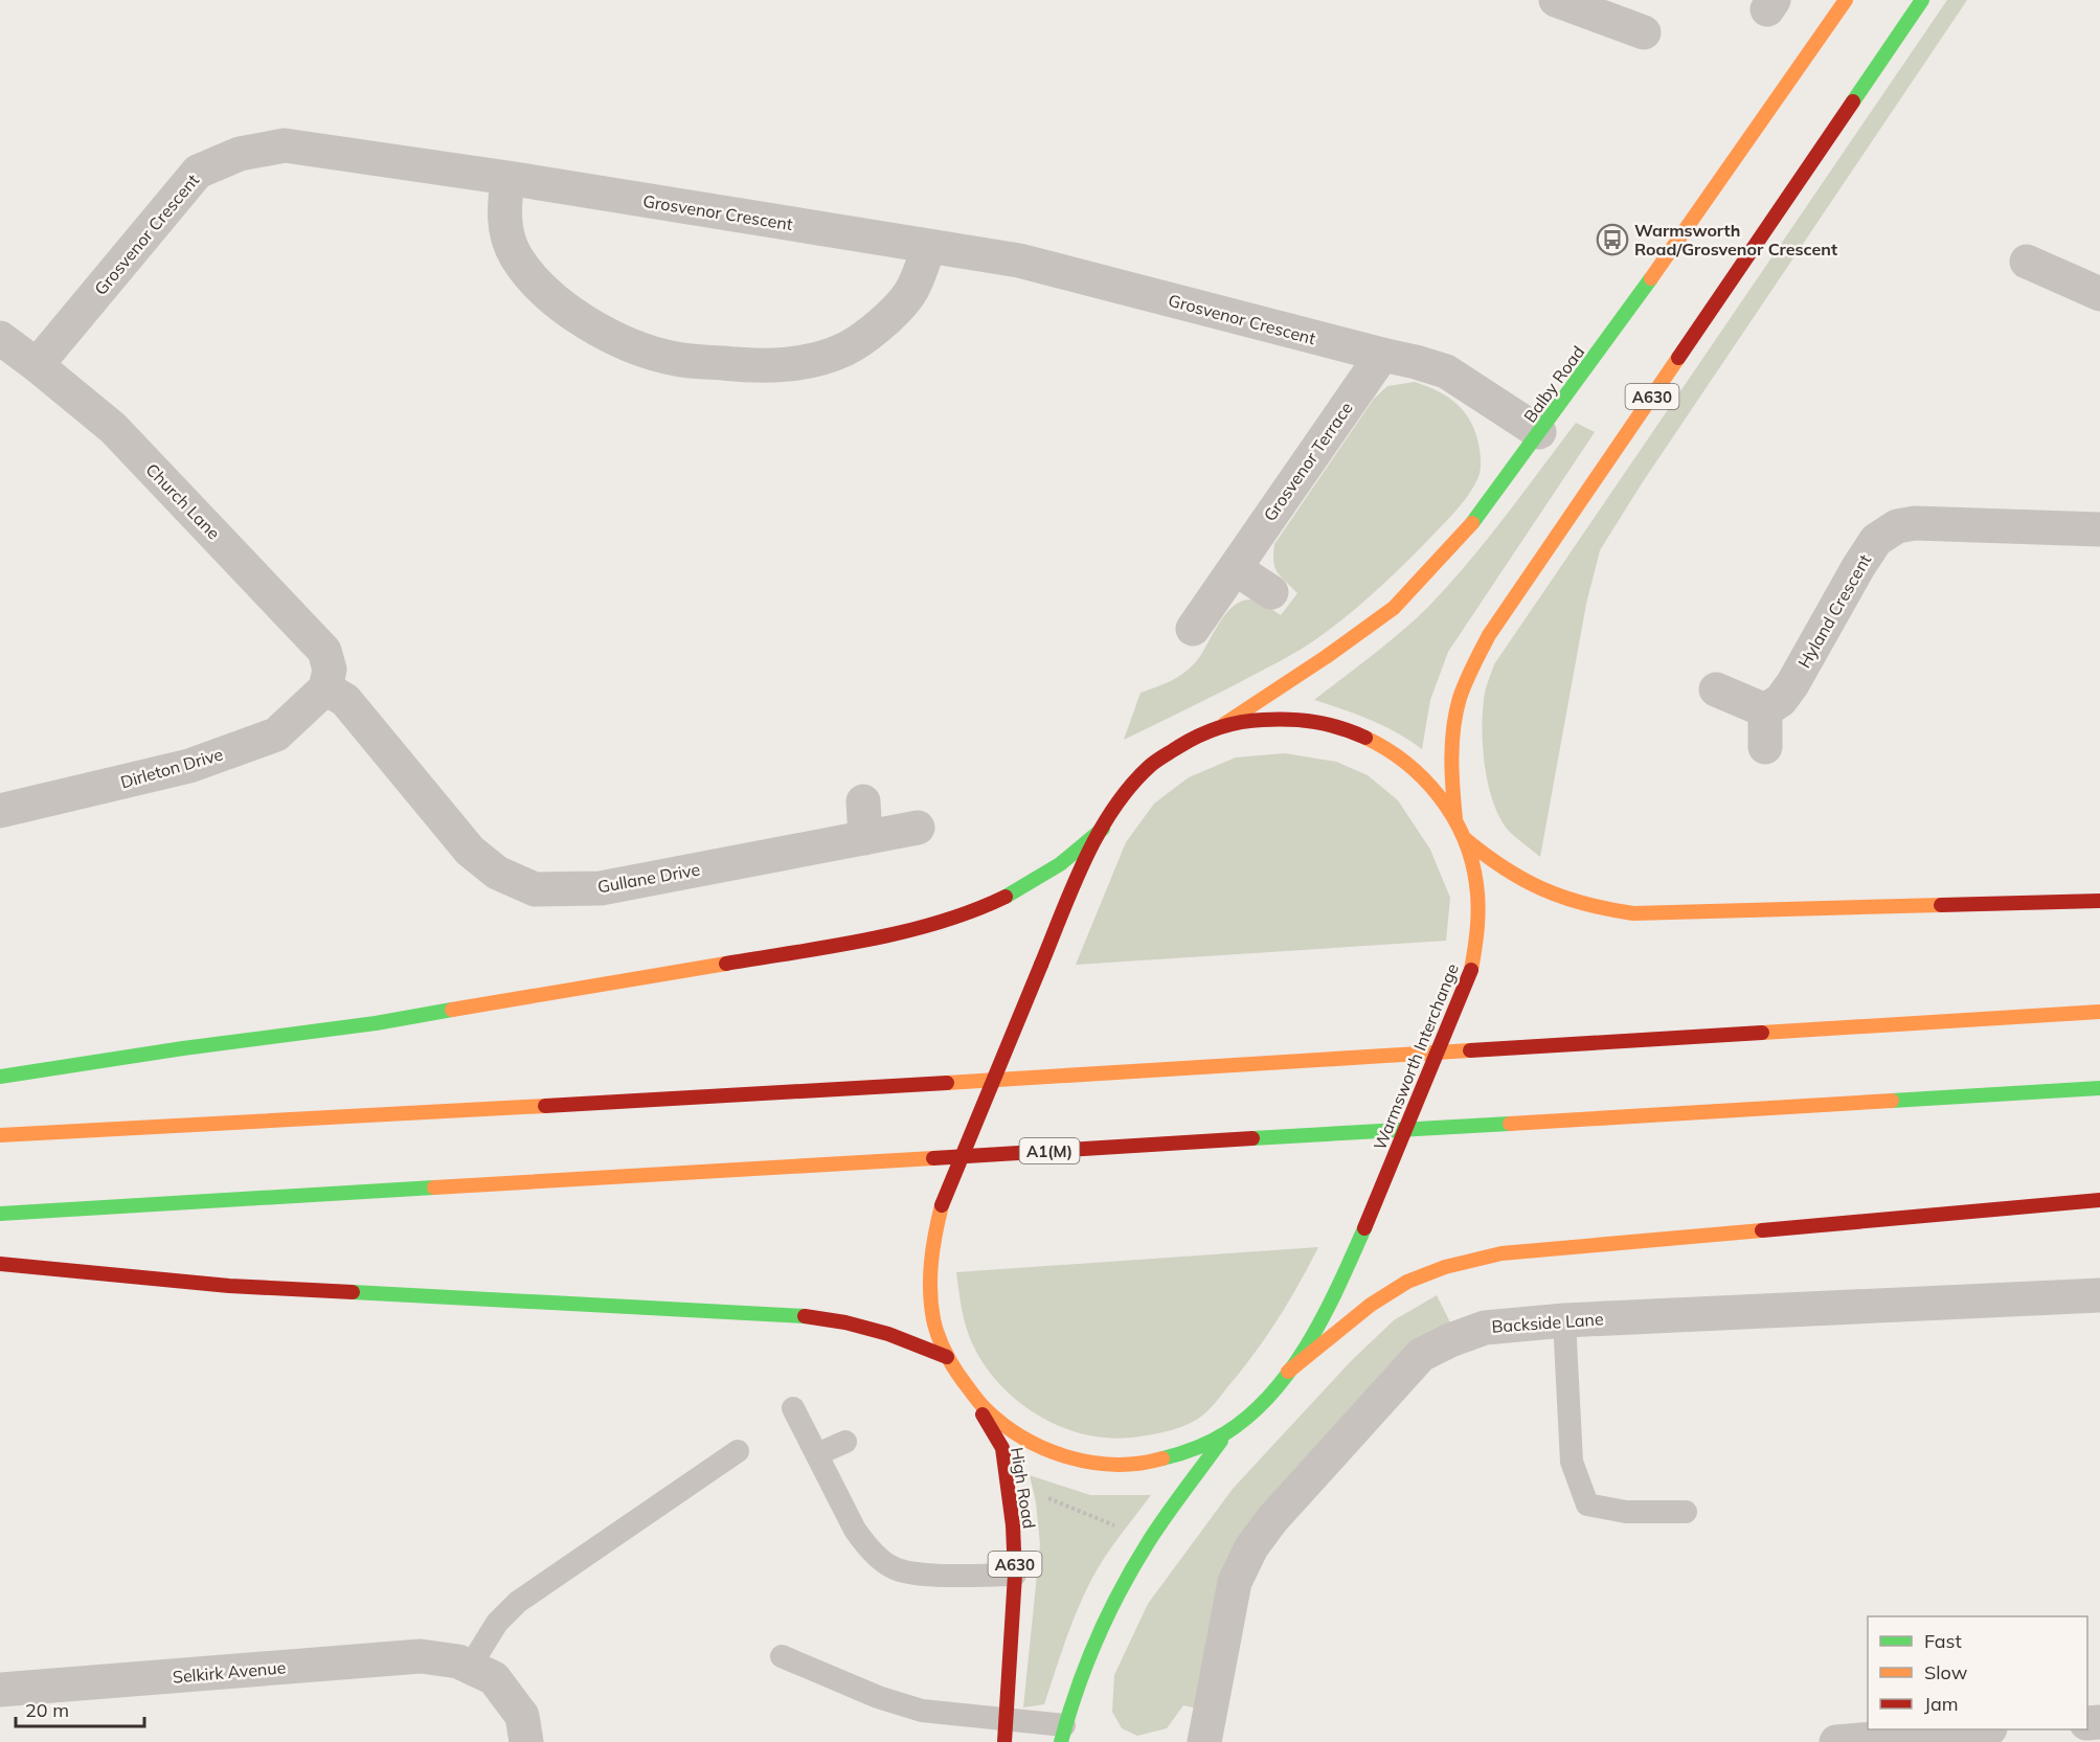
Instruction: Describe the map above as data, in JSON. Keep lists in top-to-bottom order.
{
  "streets": {
    "main road": [
      "Balby Road",
      "A630",
      "Warmsworth Interchange",
      "A1(M)",
      "High Road"
    ],
    "street": [
      "Grosvenor Crescent",
      "Grosvenor Terrace",
      "Church Lane",
      "Hyland Crescent",
      "Dirleton Drive",
      "Gullane Drive",
      "Backside Lane",
      "Selkirk Avenue"
    ]
  },
  "crossings": [
    ["Grosvenor Crescent", "Balby Road"],
    ["Grosvenor Crescent", "Grosvenor Terrace"],
    ["Grosvenor Crescent", "Church Lane"],
    ["Balby Road", "Warmsworth Interchange"],
    ["A630", "Warmsworth Interchange"],
    ["Church Lane", "Dirleton Drive"],
    ["Church Lane", "Gullane Drive"],
    ["Dirleton Drive", "Gullane Drive"],
    ["Warmsworth Interchange", "High Road"]
  ],
  "places": {
    "bus stop": ["Warmsworth Road/Grosvenor Crescent"]
  },
  "legend": ["Fast", "Slow", "Jam"],
  "scale_bar": "20 m"
}
